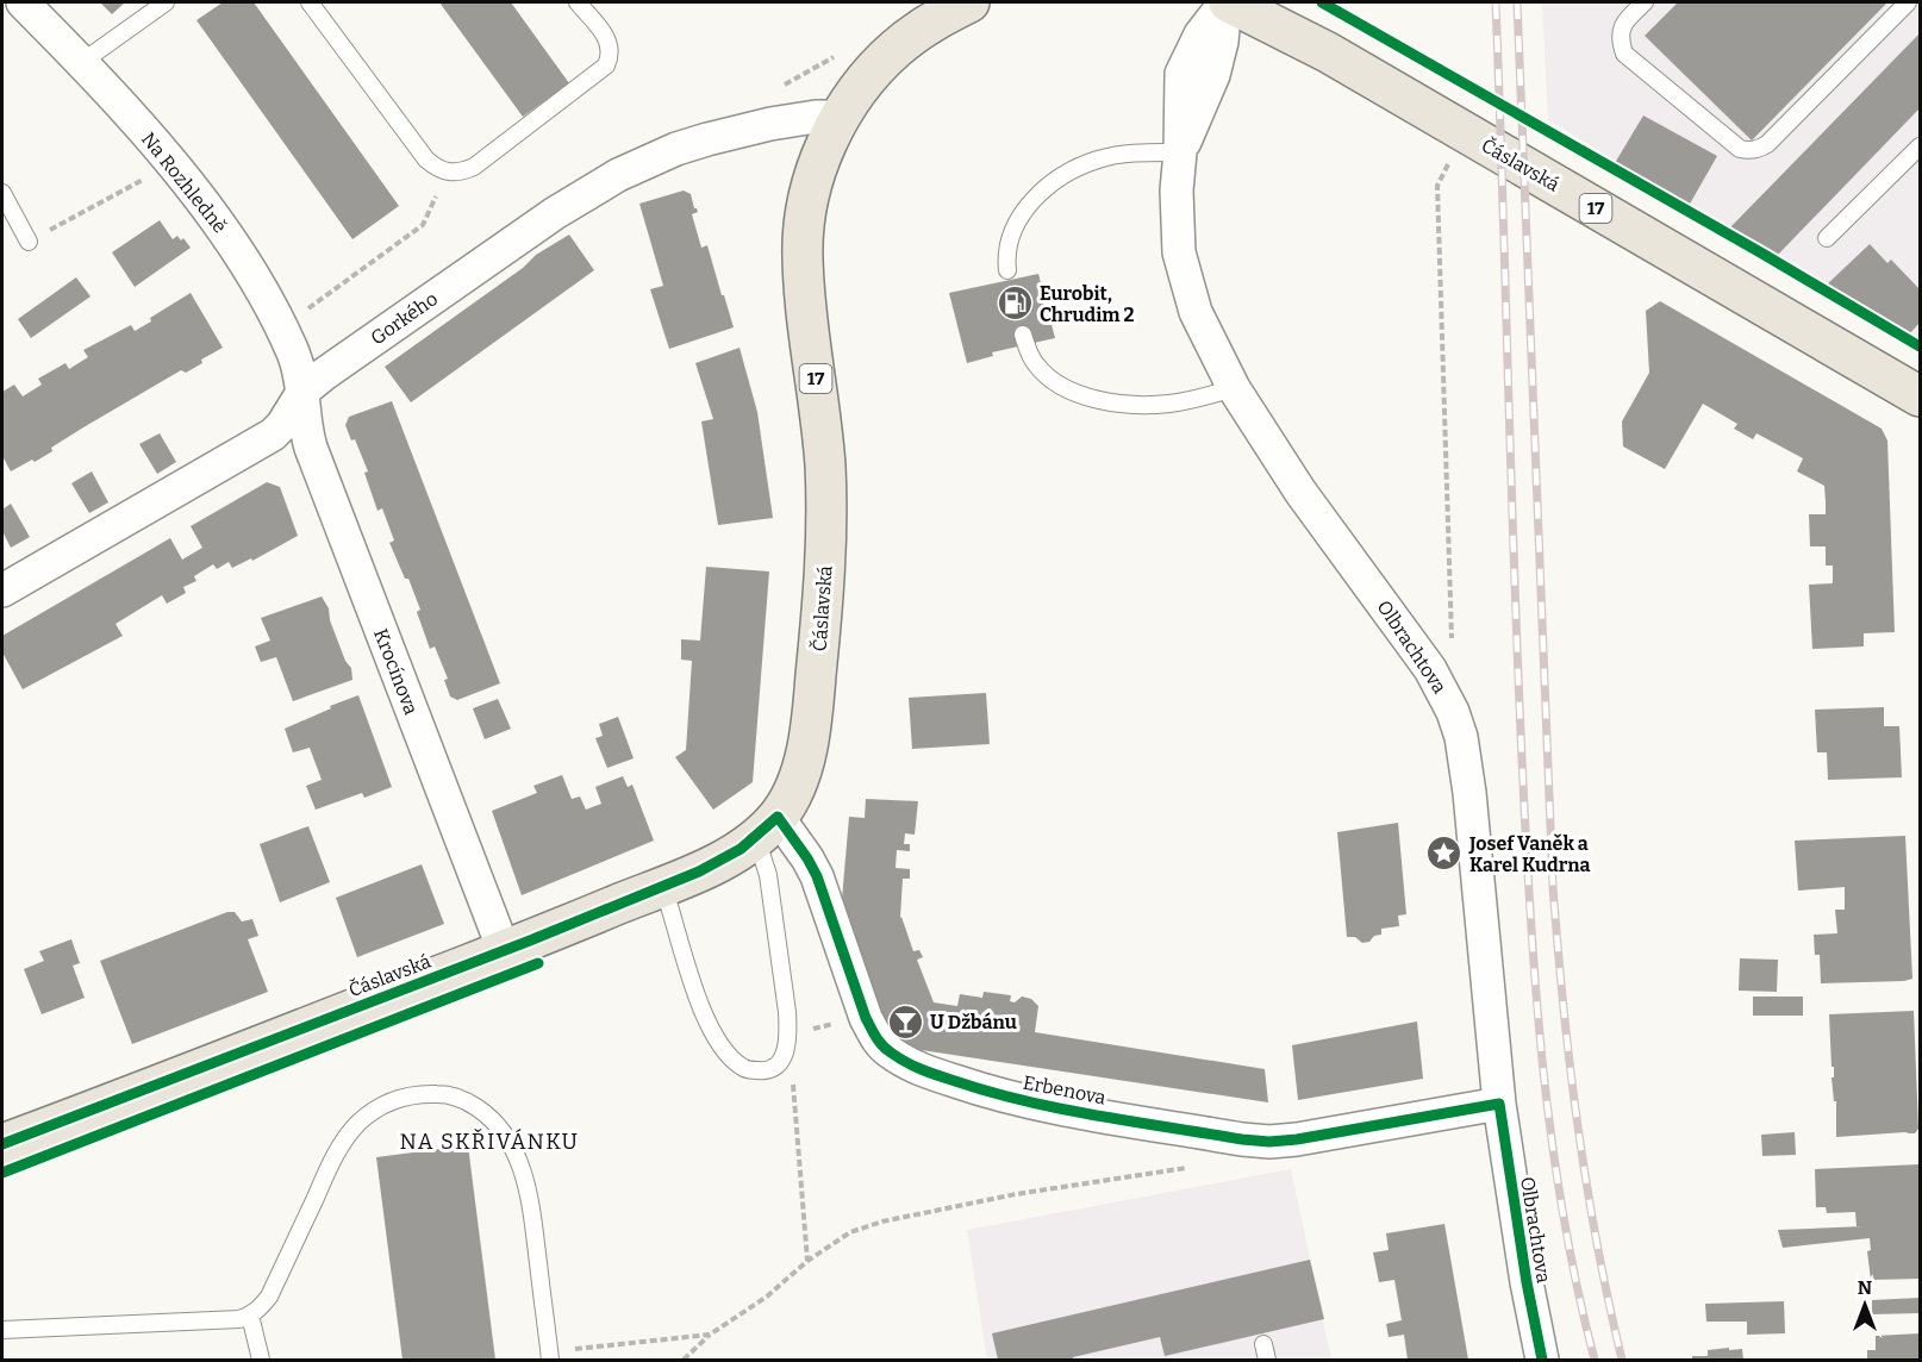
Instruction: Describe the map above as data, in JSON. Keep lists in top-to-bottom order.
{
  "streets": {
    "main road": ["Čáslavská", "17"],
    "street": [
      "Na Rozhledně",
      "Gorkého",
      "Olbrachtova",
      "Krocínova",
      "Erbenova"
    ]
  },
  "crossings": [
    ["Čáslavská", "Gorkého"],
    ["Čáslavská", "Olbrachtova"],
    ["Čáslavská", "Krocínova"],
    ["Čáslavská", "Erbenova"],
    ["Na Rozhledně", "Gorkého"],
    ["Na Rozhledně", "Krocínova"],
    ["Gorkého", "Krocínova"],
    ["Olbrachtova", "Erbenova"]
  ],
  "districts": ["NA SKŘIVÁNKU"],
  "places": {
    "fuel station": ["Eurobit, Chrudim 2"],
    "place": ["Josef Vaněk a Karel Kudrna"],
    "bar": ["U Džbánu"]
  },
  "north": "top"
}
